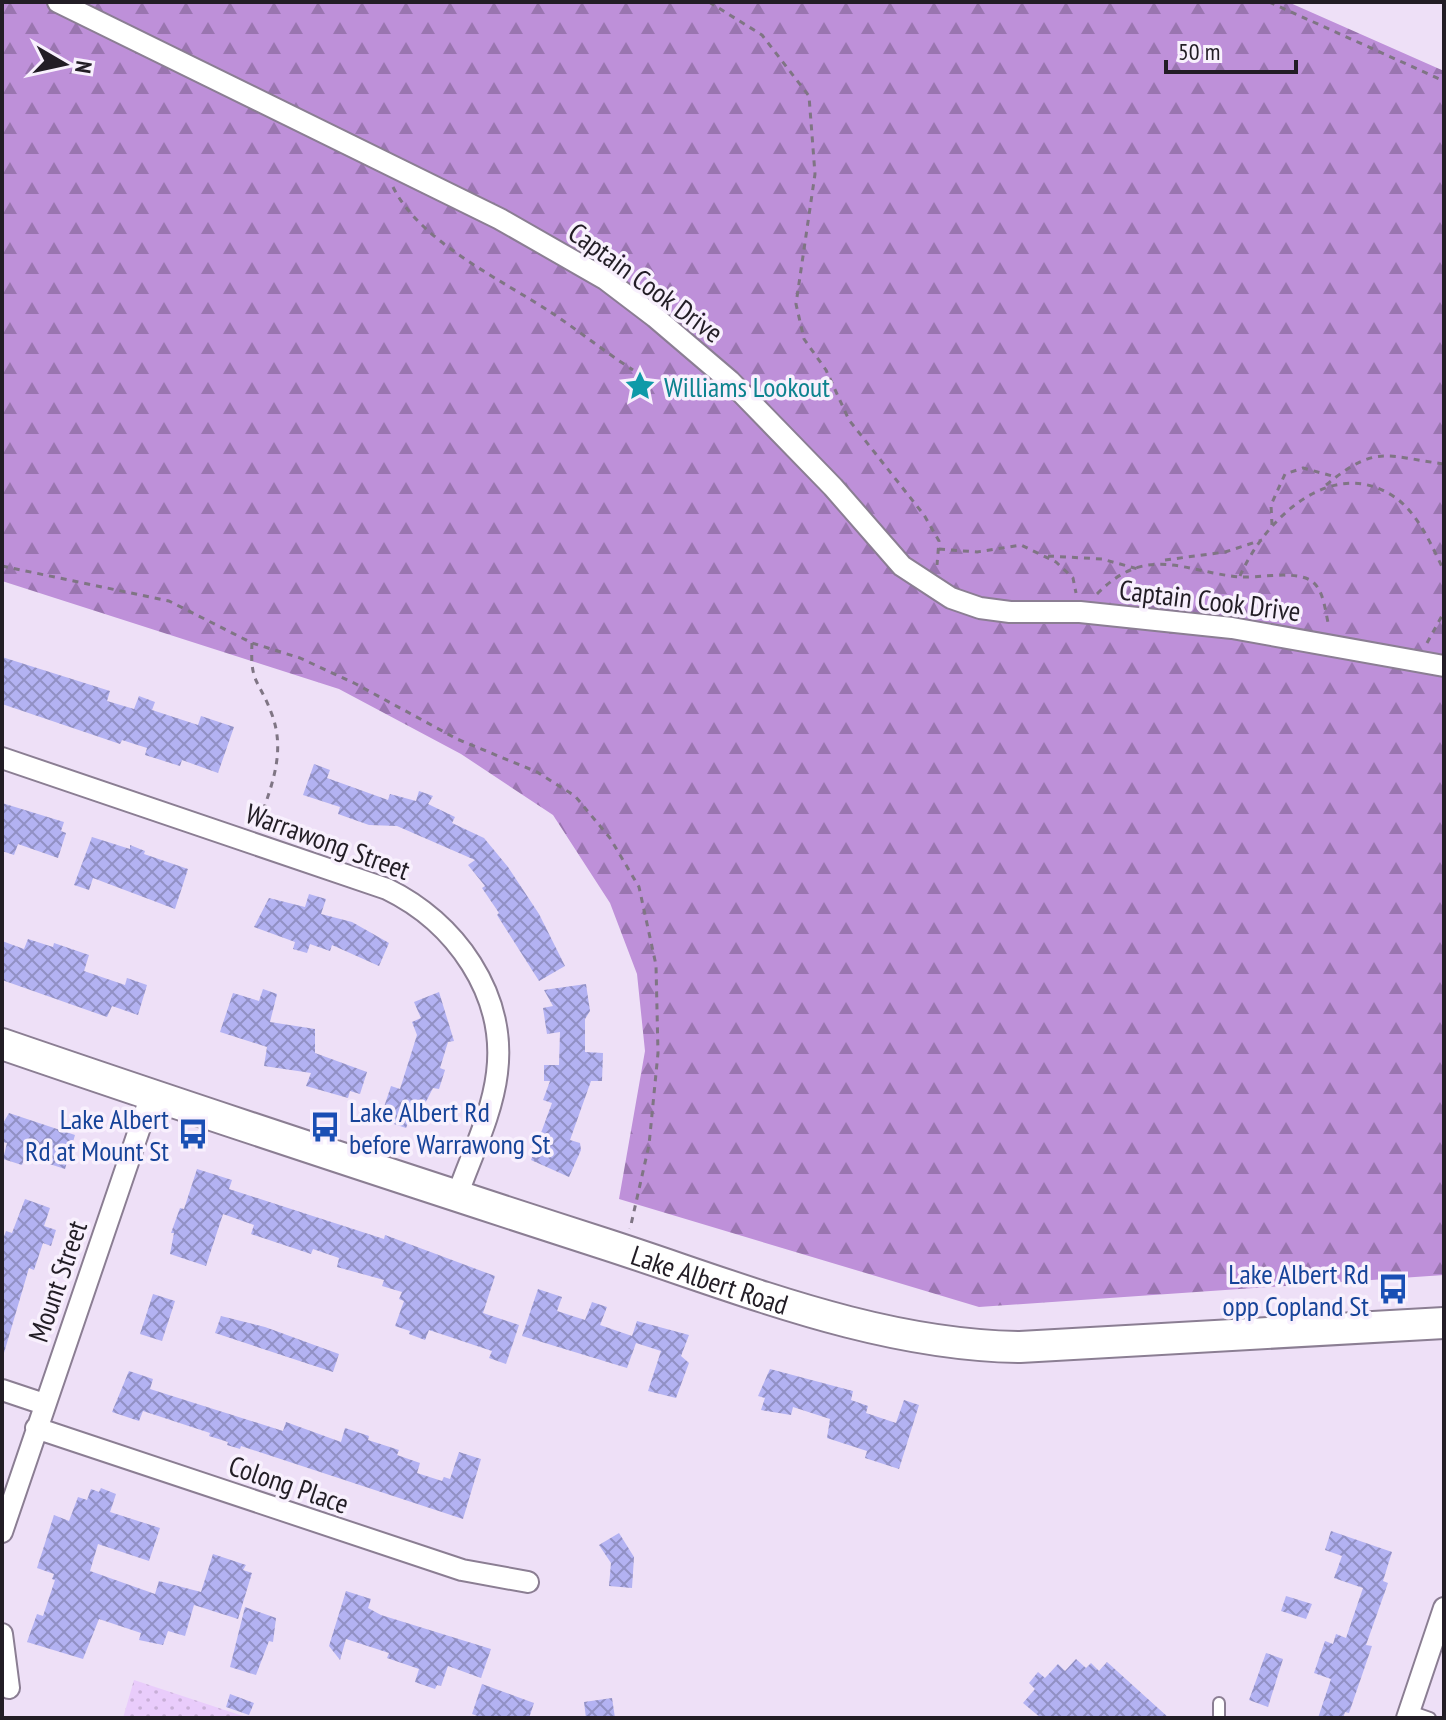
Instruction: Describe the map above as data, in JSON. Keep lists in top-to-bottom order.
{
  "streets": {
    "main road": ["Lake Albert Road"],
    "street": [
      "Captain Cook Drive",
      "Warrawong Street",
      "Mount Street",
      "Colong Place"
    ]
  },
  "crossings": [
    ["Warrawong Street", "Lake Albert Road"],
    ["Lake Albert Road", "Mount Street"],
    ["Mount Street", "Colong Place"]
  ],
  "places": {
    "place": ["Williams Lookout"],
    "bus stop": ["Lake Albert Rd before Warrawong St", "Lake Albert Rd at Mount St", "Lake Albert Rd opp Copland St"]
  },
  "scale_bar": "50 m",
  "north": "right"
}
